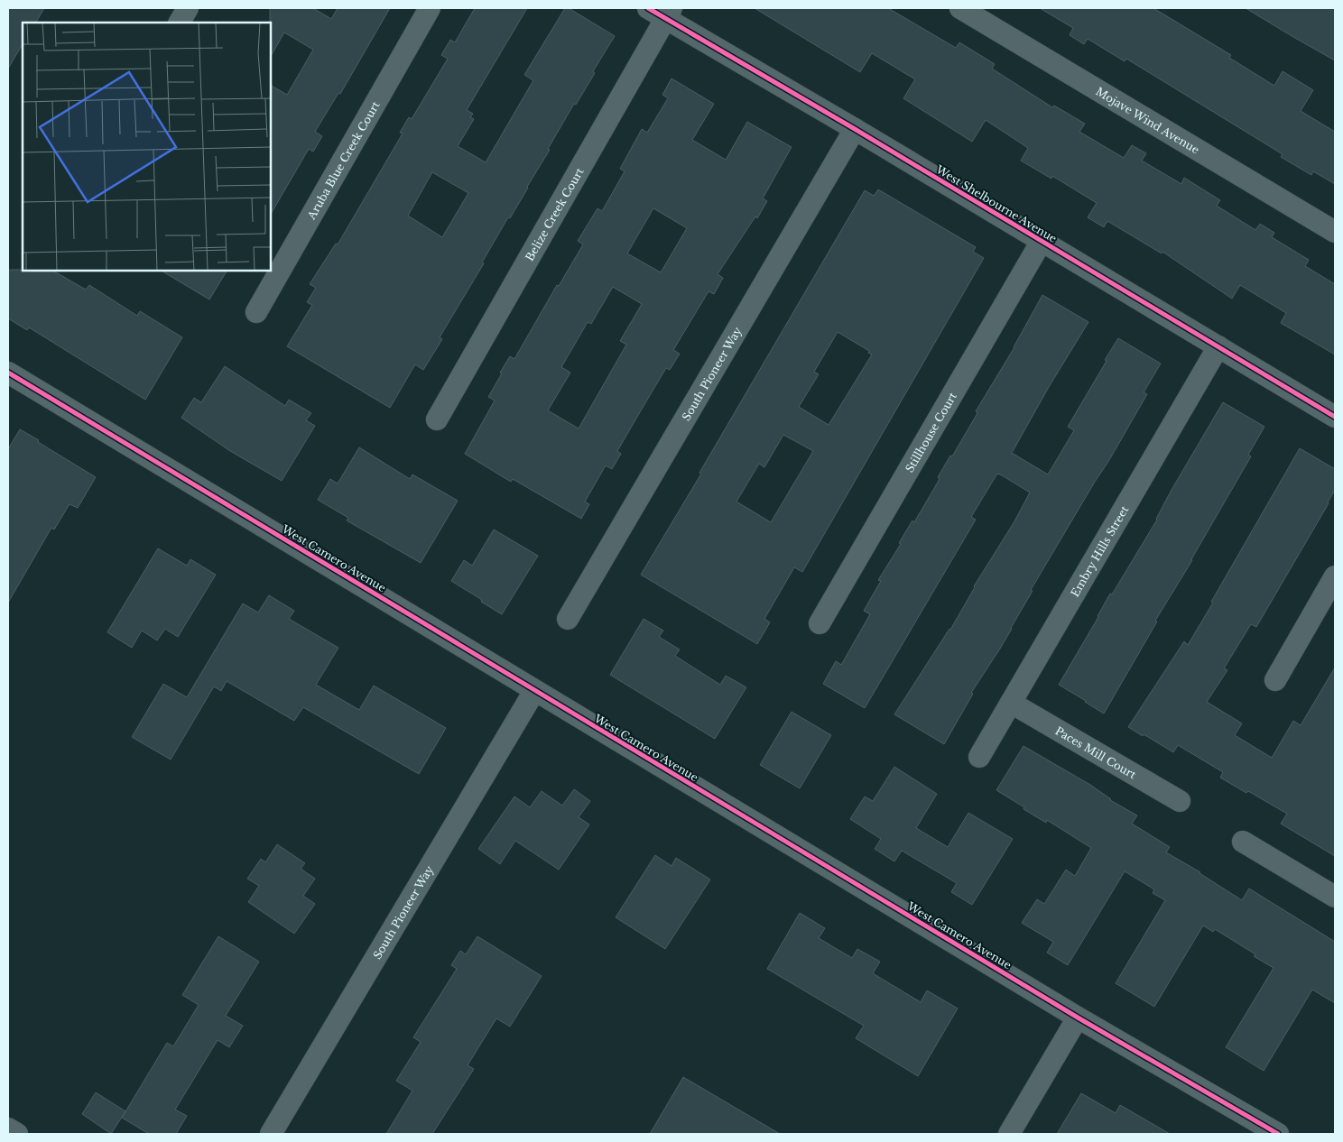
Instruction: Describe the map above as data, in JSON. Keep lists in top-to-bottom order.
{
  "streets": {
    "street": [
      "Mojave Wind Avenue",
      "Aruba Blue Creek Court",
      "West Shelbourne Avenue",
      "Belize Creek Court",
      "South Pioneer Way",
      "Stillhouse Court",
      "Embry Hills Street",
      "West Camero Avenue",
      "Paces Mill Court"
    ]
  },
  "crossings": [
    ["West Shelbourne Avenue", "Belize Creek Court"],
    ["West Shelbourne Avenue", "South Pioneer Way"],
    ["West Shelbourne Avenue", "Stillhouse Court"],
    ["West Shelbourne Avenue", "Embry Hills Street"],
    ["South Pioneer Way", "West Camero Avenue"],
    ["Embry Hills Street", "Paces Mill Court"]
  ]
}
